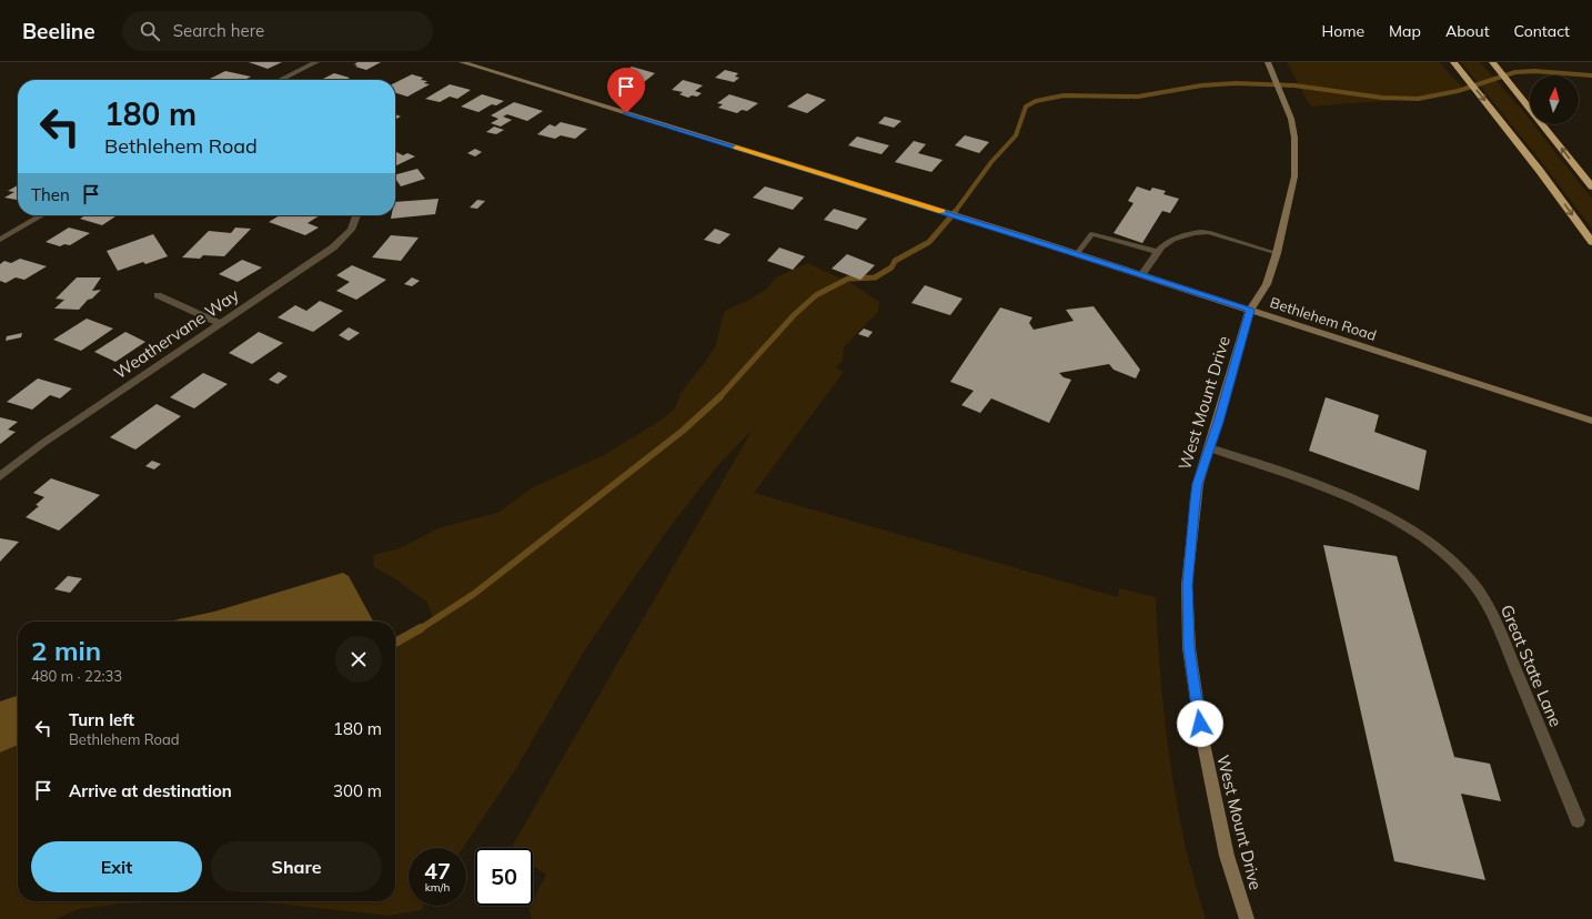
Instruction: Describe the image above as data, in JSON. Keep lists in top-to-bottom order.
{
  "streets": {
    "main road": ["Bethlehem Road", "West Mount Drive"],
    "street": ["Weathervane Way", "Great State Lane"]
  },
  "crossings": [
    ["Bethlehem Road", "West Mount Drive"],
    ["West Mount Drive", "Great State Lane"]
  ],
  "north": "top",
  "page": {
    "header": "Beeline",
    "search": "Search here",
    "nav": [
      "Home",
      "Map",
      "About",
      "Contact"
    ],
    "turn": ["180 m", "Bethlehem Road"],
    "then": "Then",
    "heading": ["2 min", "480 m · 22:33"],
    "list": [
      {
        "name": "Turn left",
        "note": "Bethlehem Road",
        "value": "180 m"
      },
      {
        "name": "Arrive at destination",
        "value": "300 m"
      }
    ],
    "buttons": ["Exit", "Share"],
    "speed": "47 km/h",
    "limit": "50"
  }
}
